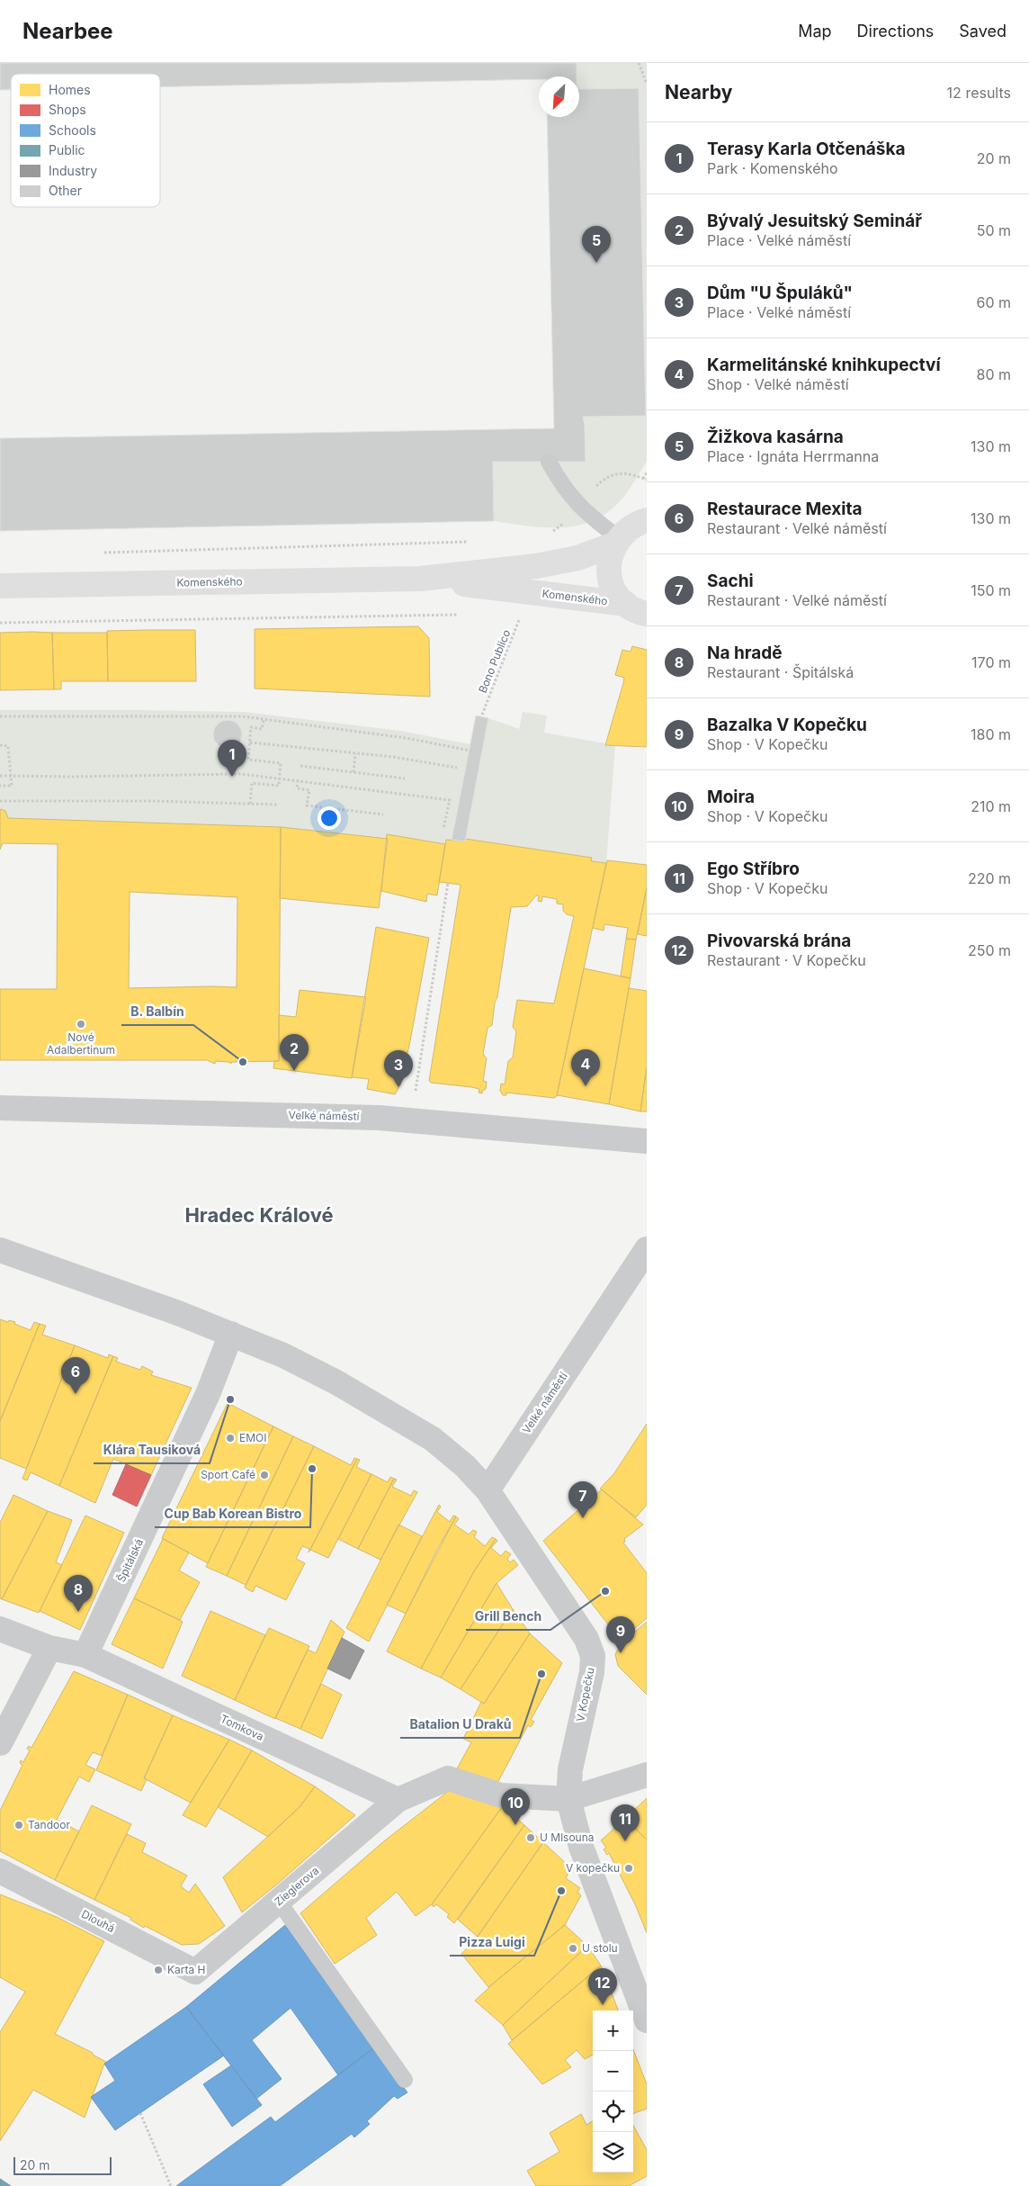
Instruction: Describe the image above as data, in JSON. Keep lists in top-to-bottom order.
{
  "streets": {
    "street": [
      "Komenského",
      "Velké náměstí",
      "Špitálská",
      "V Kopečku",
      "Tomkova",
      "Zieglerova",
      "Dlouhá"
    ],
    "path": ["Bono Publico"]
  },
  "crossings": [
    ["Velké náměstí", "V Kopečku"],
    ["Špitálská", "Tomkova"],
    ["Tomkova", "Zieglerova"],
    ["Zieglerova", "Dlouhá"]
  ],
  "districts": ["Hradec Králové"],
  "places": [
    "Nové Adalbertinum",
    "B. Balbín",
    "Klára Tausiková",
    "EMOI",
    "Cup Bab Korean Bistro",
    "Sport Café",
    "Grill Bench",
    "Batalion U Draků",
    "Tandoor",
    "U Mlsouna",
    "V kopečku",
    "Pizza Luigi",
    "U stolu",
    "Karta H"
  ],
  "legend": [
    "Homes",
    "Shops",
    "Schools",
    "Public",
    "Industry",
    "Other"
  ],
  "scale_bar": "20 m",
  "north": "bottom left",
  "page": {
    "header": "Nearbee",
    "nav": ["Map", "Directions", "Saved"],
    "heading": ["Nearby", "12 results"],
    "list": [
      {
        "mark": "1",
        "name": "Terasy Karla Otčenáška",
        "note": "Park · Komenského",
        "value": "20 m"
      },
      {
        "mark": "2",
        "name": "Bývalý Jesuitský Seminář",
        "note": "Place · Velké náměstí",
        "value": "50 m"
      },
      {
        "mark": "3",
        "name": "Dům \"U Špuláků\"",
        "note": "Place · Velké náměstí",
        "value": "60 m"
      },
      {
        "mark": "4",
        "name": "Karmelitánské knihkupectví",
        "note": "Shop · Velké náměstí",
        "value": "80 m"
      },
      {
        "mark": "5",
        "name": "Žižkova kasárna",
        "note": "Place · Ignáta Herrmanna",
        "value": "130 m"
      },
      {
        "mark": "6",
        "name": "Restaurace Mexita",
        "note": "Restaurant · Velké náměstí",
        "value": "130 m"
      },
      {
        "mark": "7",
        "name": "Sachi",
        "note": "Restaurant · Velké náměstí",
        "value": "150 m"
      },
      {
        "mark": "8",
        "name": "Na hradě",
        "note": "Restaurant · Špitálská",
        "value": "170 m"
      },
      {
        "mark": "9",
        "name": "Bazalka V Kopečku",
        "note": "Shop · V Kopečku",
        "value": "180 m"
      },
      {
        "mark": "10",
        "name": "Moira",
        "note": "Shop · V Kopečku",
        "value": "210 m"
      },
      {
        "mark": "11",
        "name": "Ego Stříbro",
        "note": "Shop · V Kopečku",
        "value": "220 m"
      },
      {
        "mark": "12",
        "name": "Pivovarská brána",
        "note": "Restaurant · V Kopečku",
        "value": "250 m"
      }
    ],
    "pins": [
      "5",
      "1",
      "2",
      "4",
      "3",
      "6",
      "7",
      "8",
      "9",
      "10",
      "11",
      "12"
    ],
    "map_buttons": ["+", "−"],
    "scale": "20 m"
  }
}
